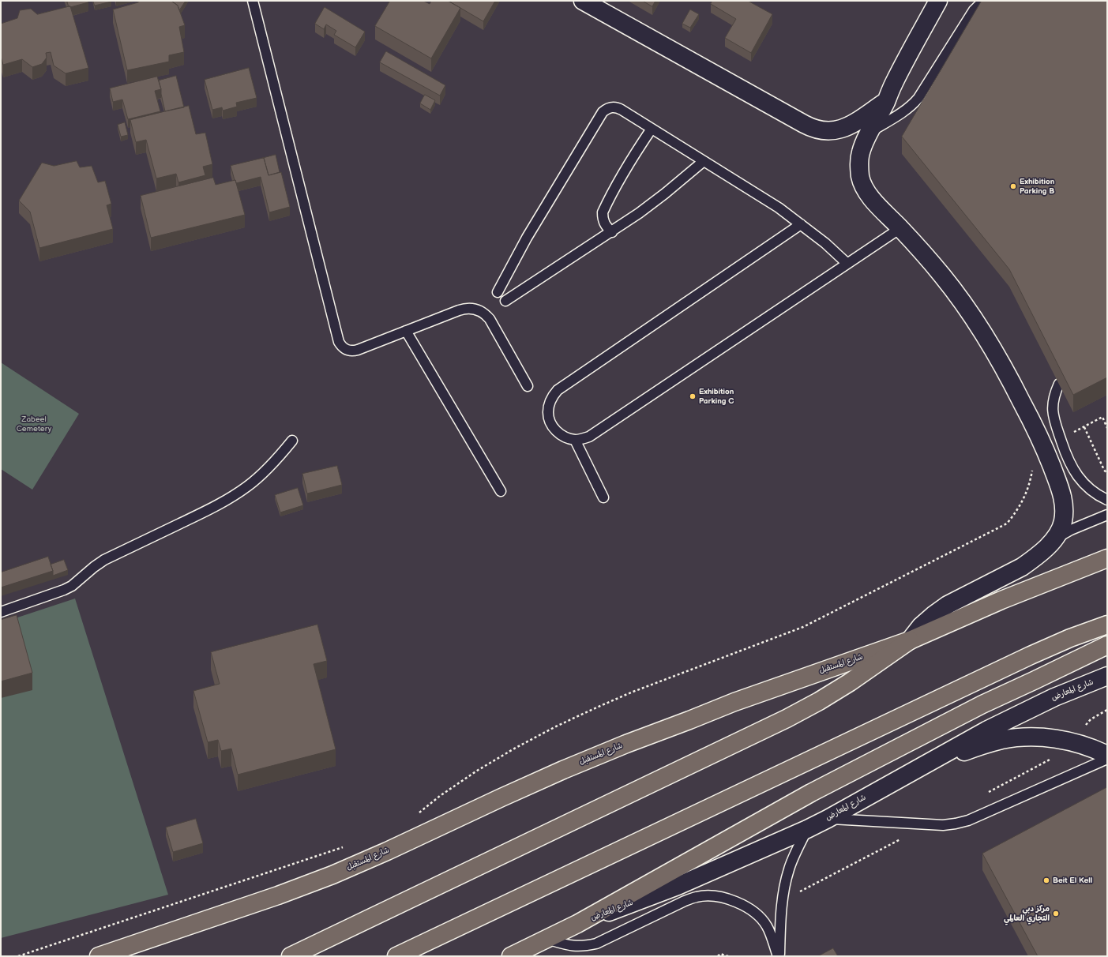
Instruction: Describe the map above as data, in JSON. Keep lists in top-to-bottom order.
{
  "streets": {
    "main road": ["شارع المستقبل"],
    "street": ["شارع المعارض"]
  },
  "parks": ["Zabeel Cemetery"],
  "places": [
    "Exhibition Parking B",
    "Exhibition Parking C",
    "Beit El Kell",
    "مركز دبي التجاري العالمي"
  ]
}
